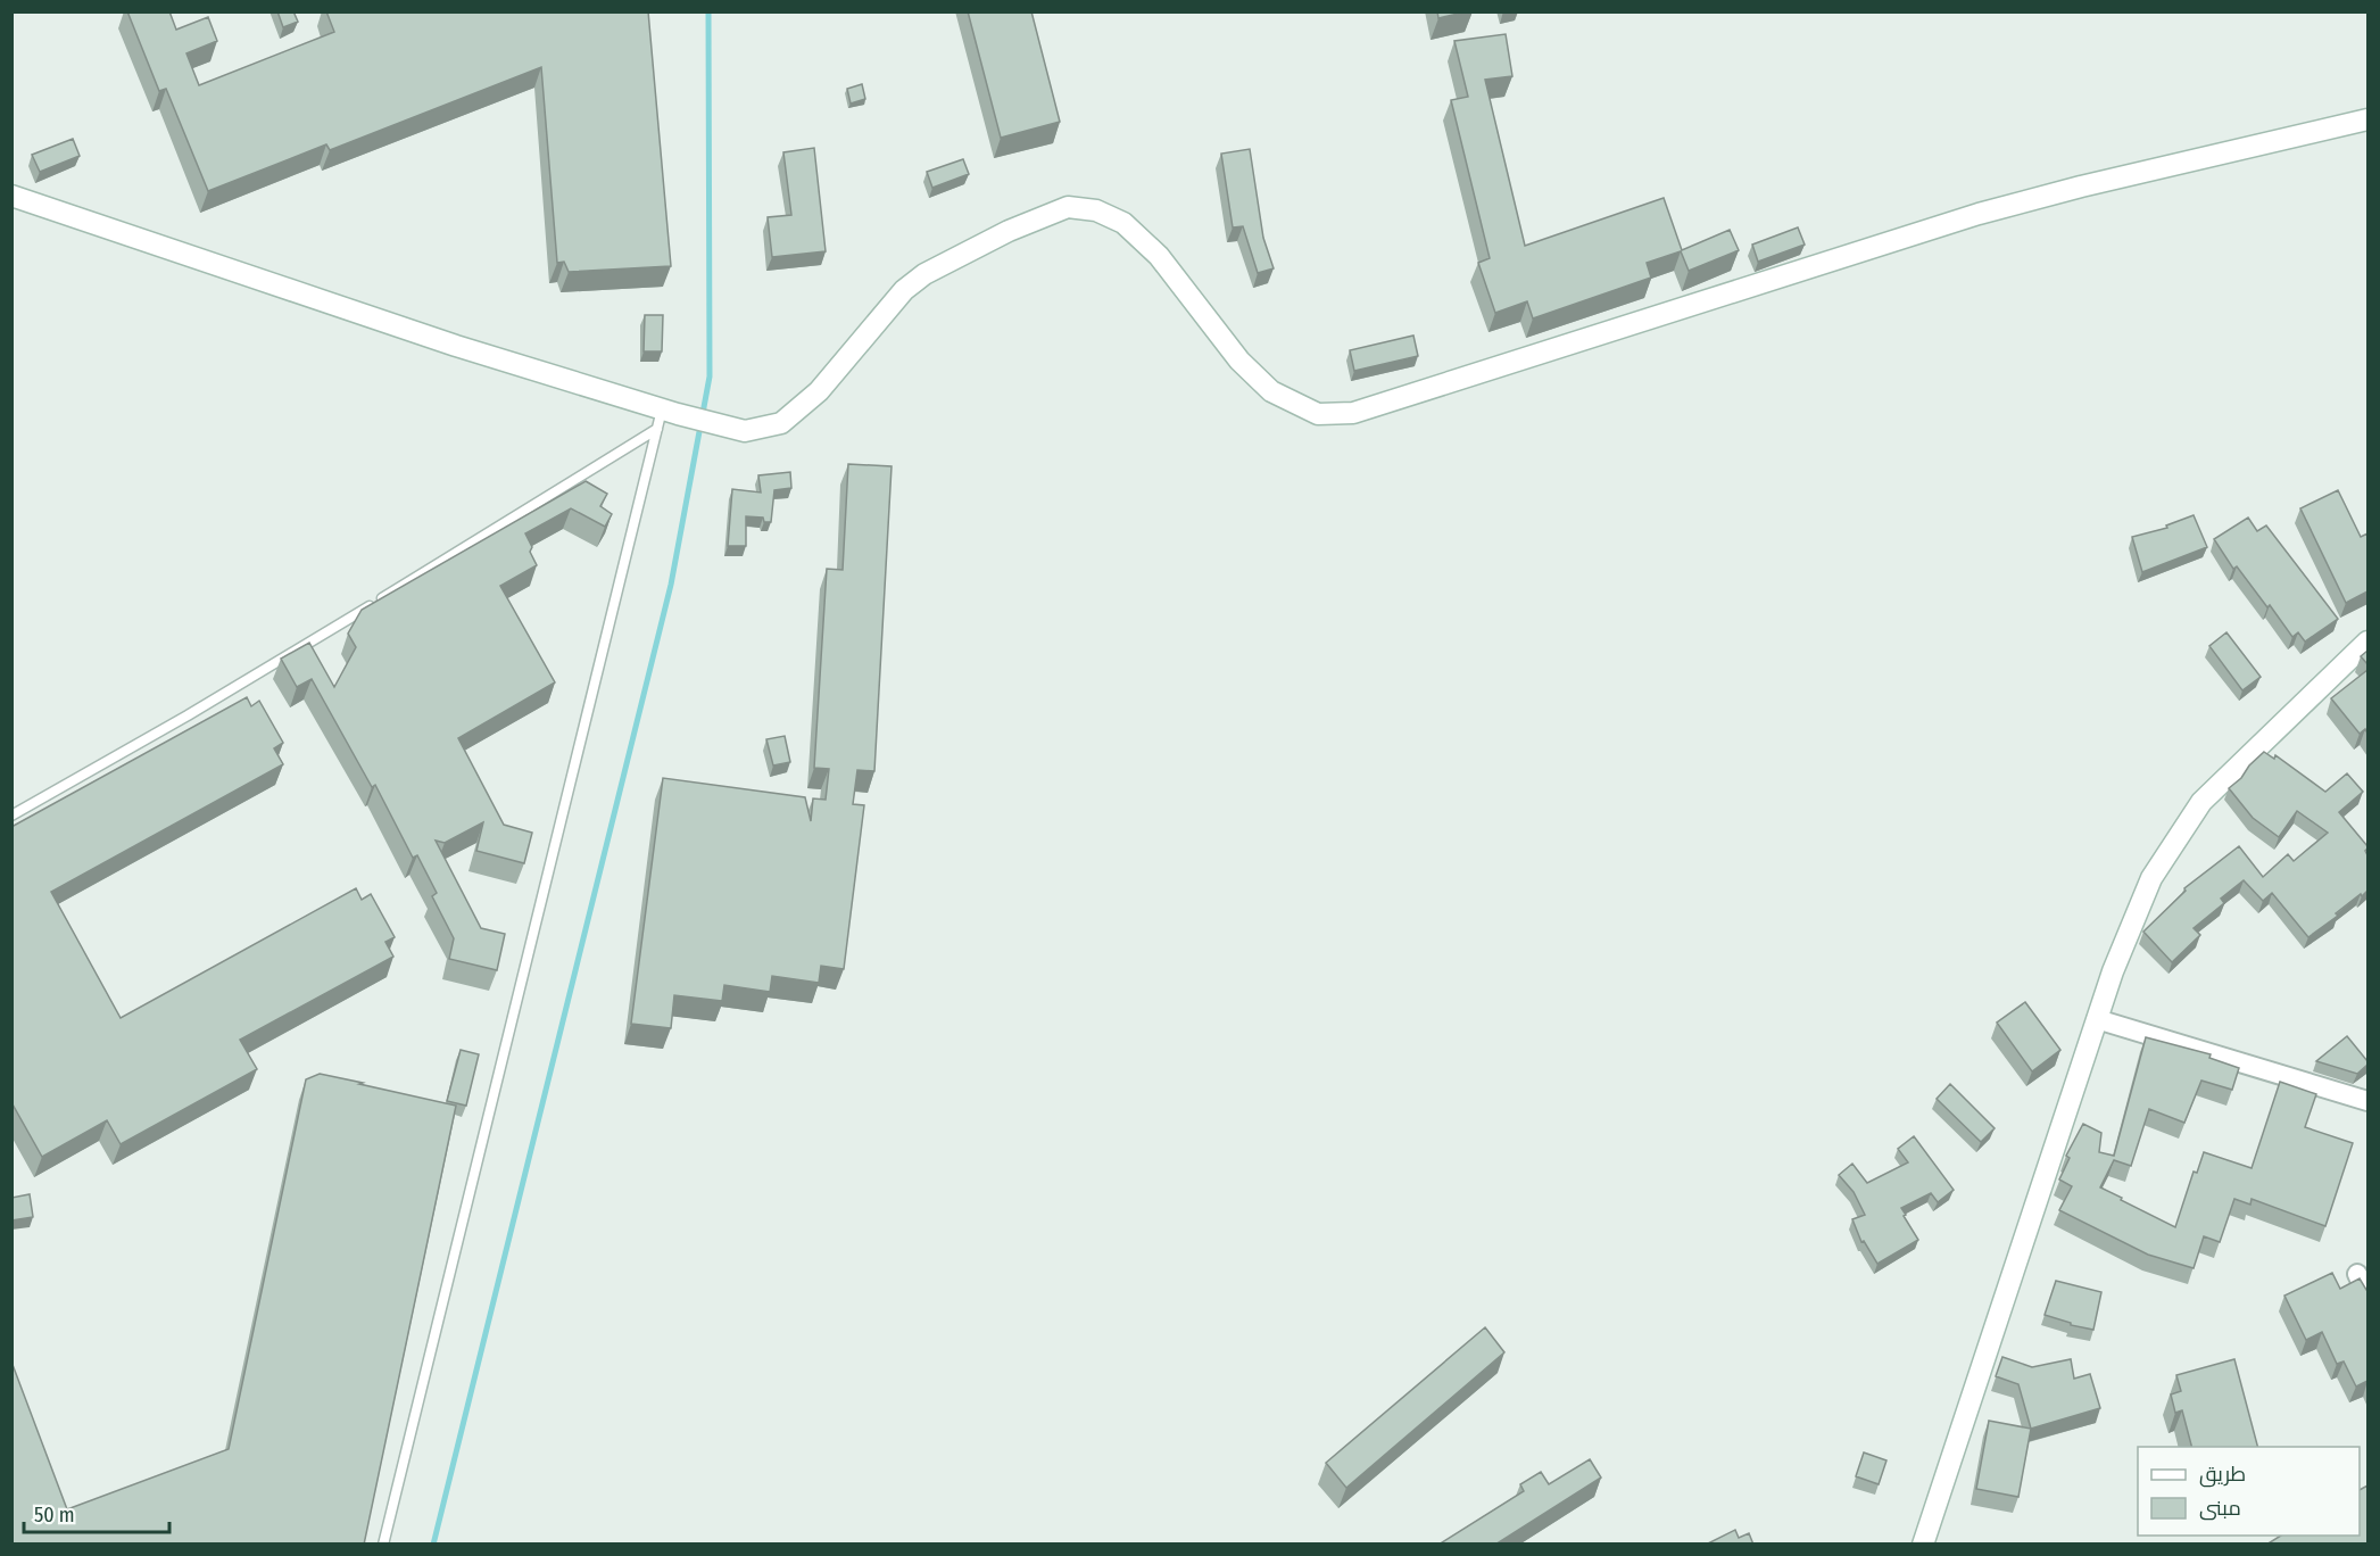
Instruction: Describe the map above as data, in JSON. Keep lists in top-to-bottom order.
{
  "legend": ["طريق", "مبنى"],
  "scale_bar": "50 m"
}
